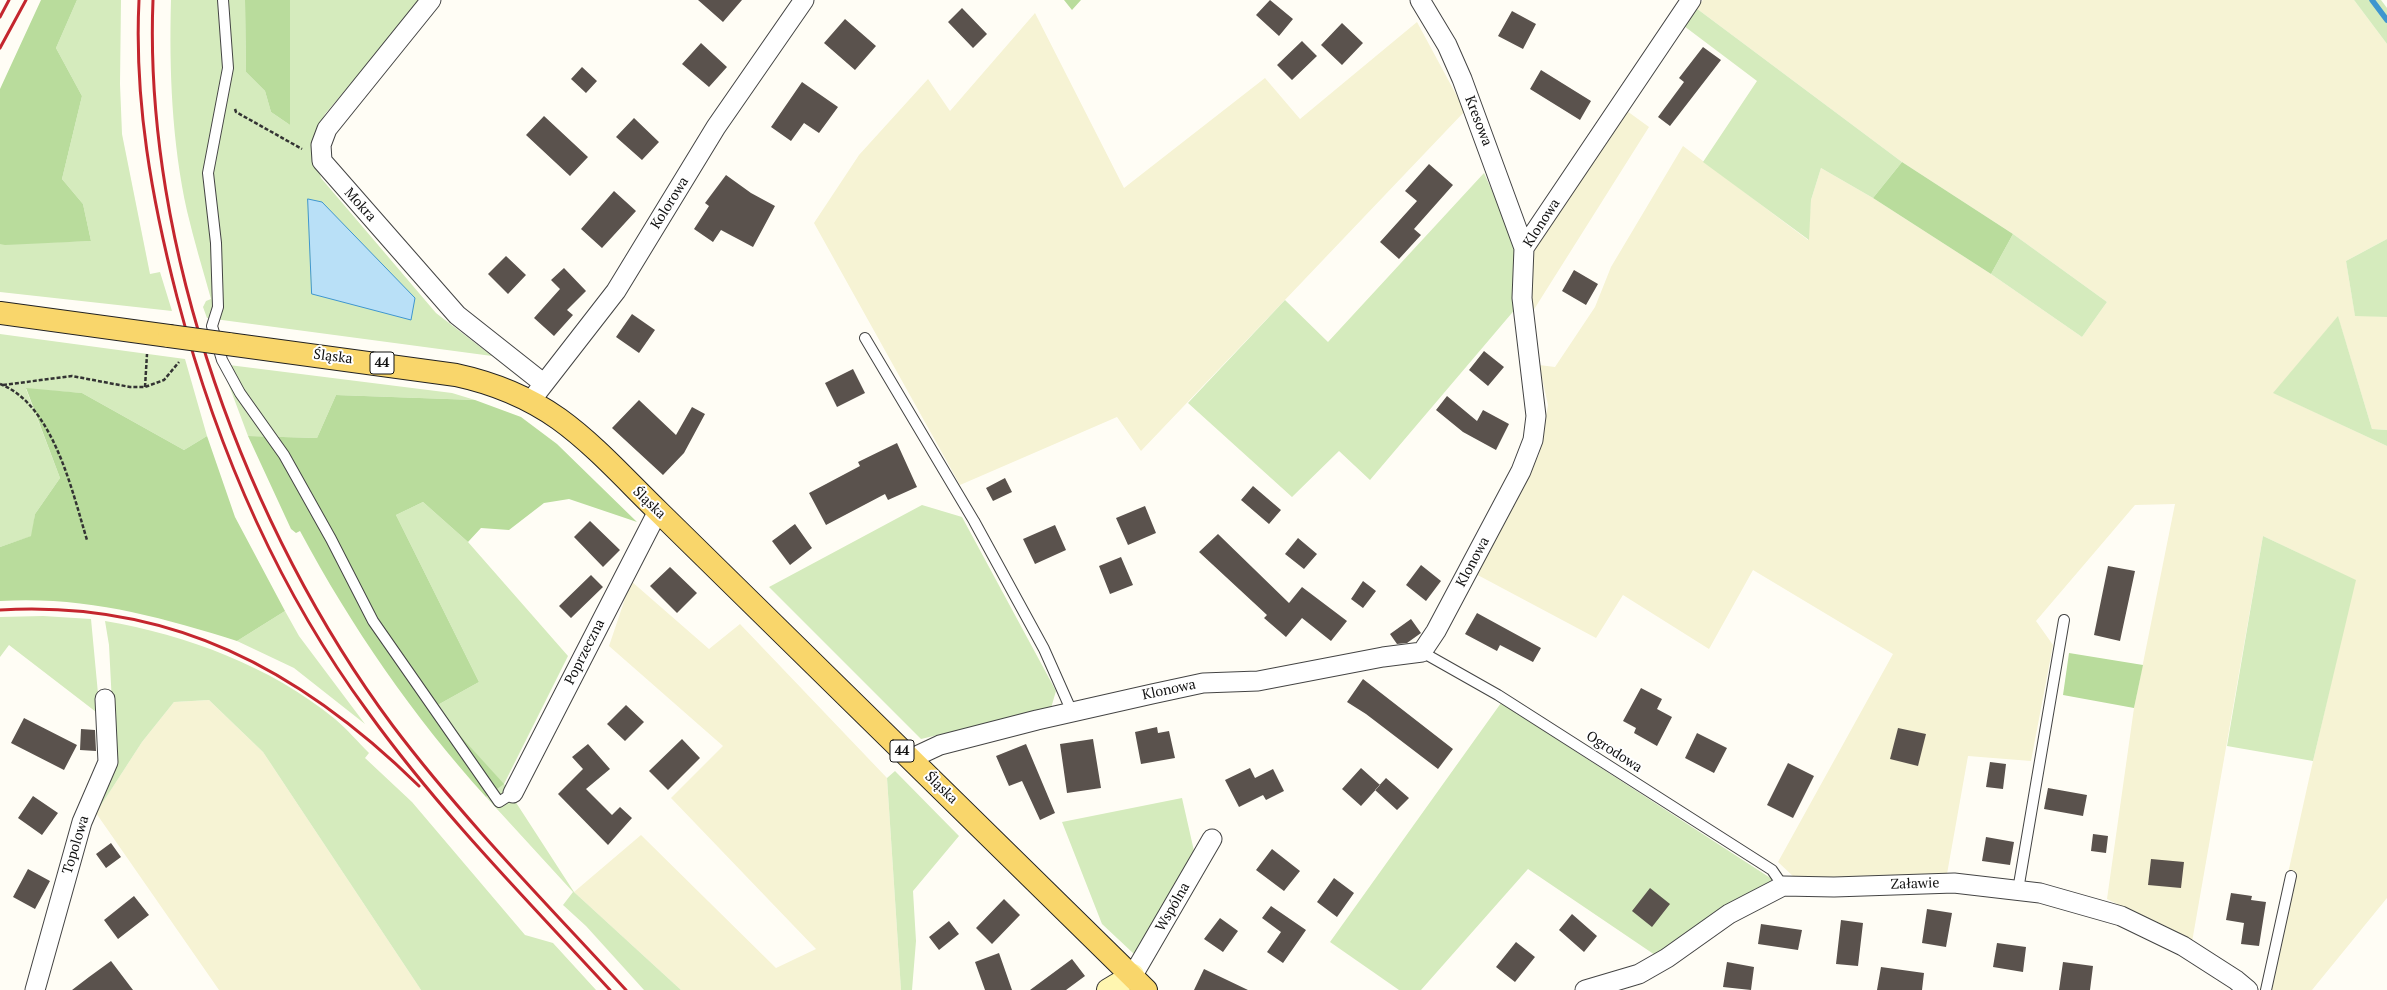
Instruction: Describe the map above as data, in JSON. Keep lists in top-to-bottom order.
{
  "streets": {
    "main road": ["Śląska", "44"],
    "street": [
      "Kresowa",
      "Kolorowa",
      "Mokra",
      "Klonowa",
      "Poprzeczna",
      "Topolowa",
      "Załawie",
      "Wspólna"
    ],
    "lane": ["Ogrodowa"]
  },
  "crossings": [
    ["Kresowa", "Klonowa"],
    ["Kolorowa", "Mokra"],
    ["Kolorowa", "Śląska"],
    ["Klonowa", "Śląska"],
    ["Klonowa", "Ogrodowa"],
    ["Śląska", "Poprzeczna"],
    ["Śląska", "Wspólna"],
    ["Ogrodowa", "Załawie"]
  ]
}
